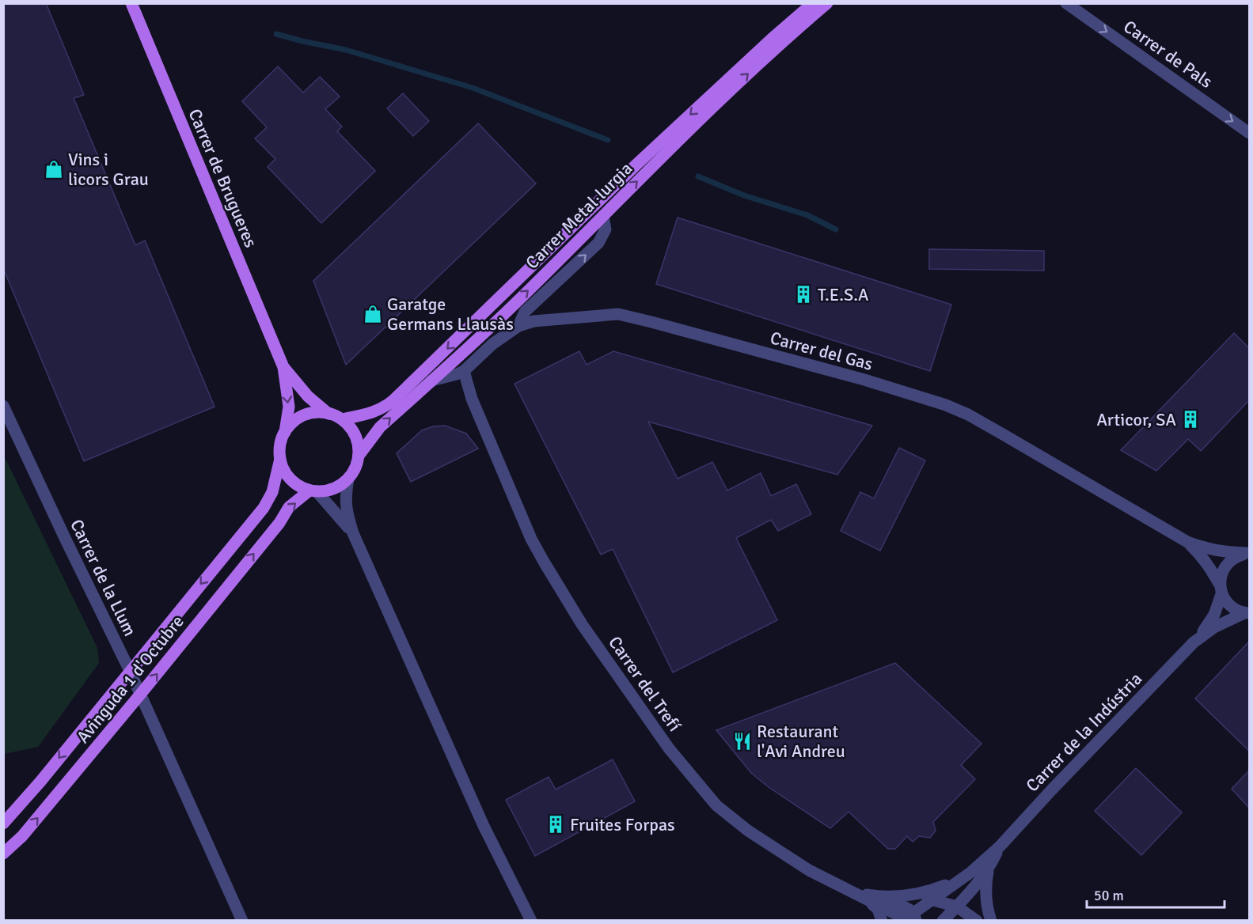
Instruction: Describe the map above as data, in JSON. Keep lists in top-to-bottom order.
{
  "streets": {
    "main road": ["Carrer de Brugueres", "Carrer Metal·lurgia", "Avinguda 1 d'Octubre"],
    "street": [
      "Carrer de Pals",
      "Carrer del Gas",
      "Carrer de la Llum",
      "Carrer del Trefí",
      "Carrer de la Indústria"
    ]
  },
  "crossings": [
    ["Carrer Metal·lurgia", "Carrer del Gas"],
    ["Carrer Metal·lurgia", "Avinguda 1 d'Octubre"],
    ["Carrer del Gas", "Carrer del Trefí"],
    ["Carrer del Gas", "Carrer de la Indústria"],
    ["Carrer de la Llum", "Avinguda 1 d'Octubre"]
  ],
  "one_way": ["Carrer de Pals"],
  "places": {
    "shop": ["Vins i licors Grau", "Garatge Germans Llausàs"],
    "building": ["T.E.S.A", "Articor, SA", "Fruites Forpas"],
    "restaurant": ["Restaurant l'Avi Andreu"]
  },
  "scale_bar": "50 m"
}
